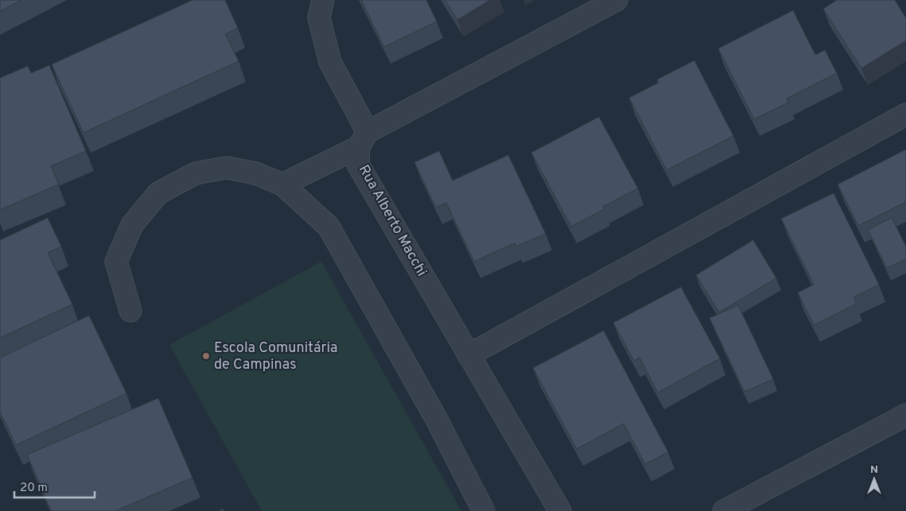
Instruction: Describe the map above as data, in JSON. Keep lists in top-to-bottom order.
{
  "streets": {
    "street": ["Rua Alberto Macchi"]
  },
  "places": ["Escola Comunitária de Campinas"],
  "scale_bar": "20 m",
  "north": "top"
}
